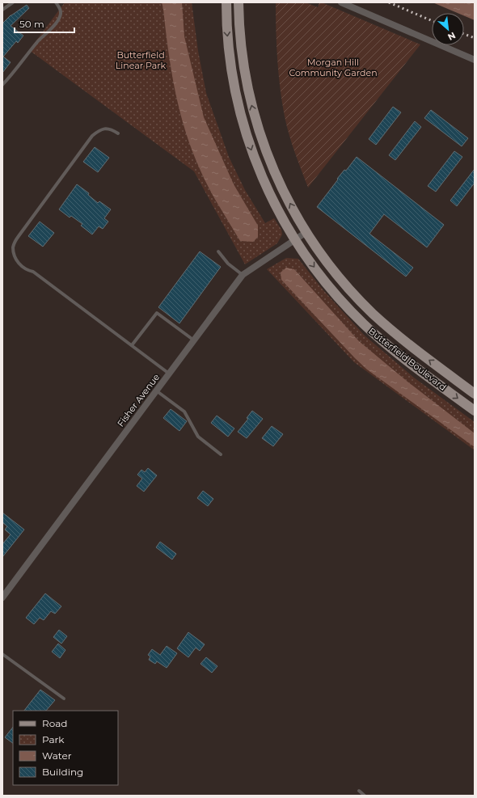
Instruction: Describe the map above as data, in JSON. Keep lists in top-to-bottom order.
{
  "streets": {
    "main road": ["Butterfield Boulevard"],
    "street": ["Fisher Avenue"]
  },
  "crossings": [
    ["Butterfield Boulevard", "Fisher Avenue"]
  ],
  "parks": ["Butterfield Linear Park", "Morgan Hill Community Garden"],
  "legend": [
    "Road",
    "Park",
    "Water",
    "Building"
  ],
  "scale_bar": "50 m",
  "north": "bottom right"
}
